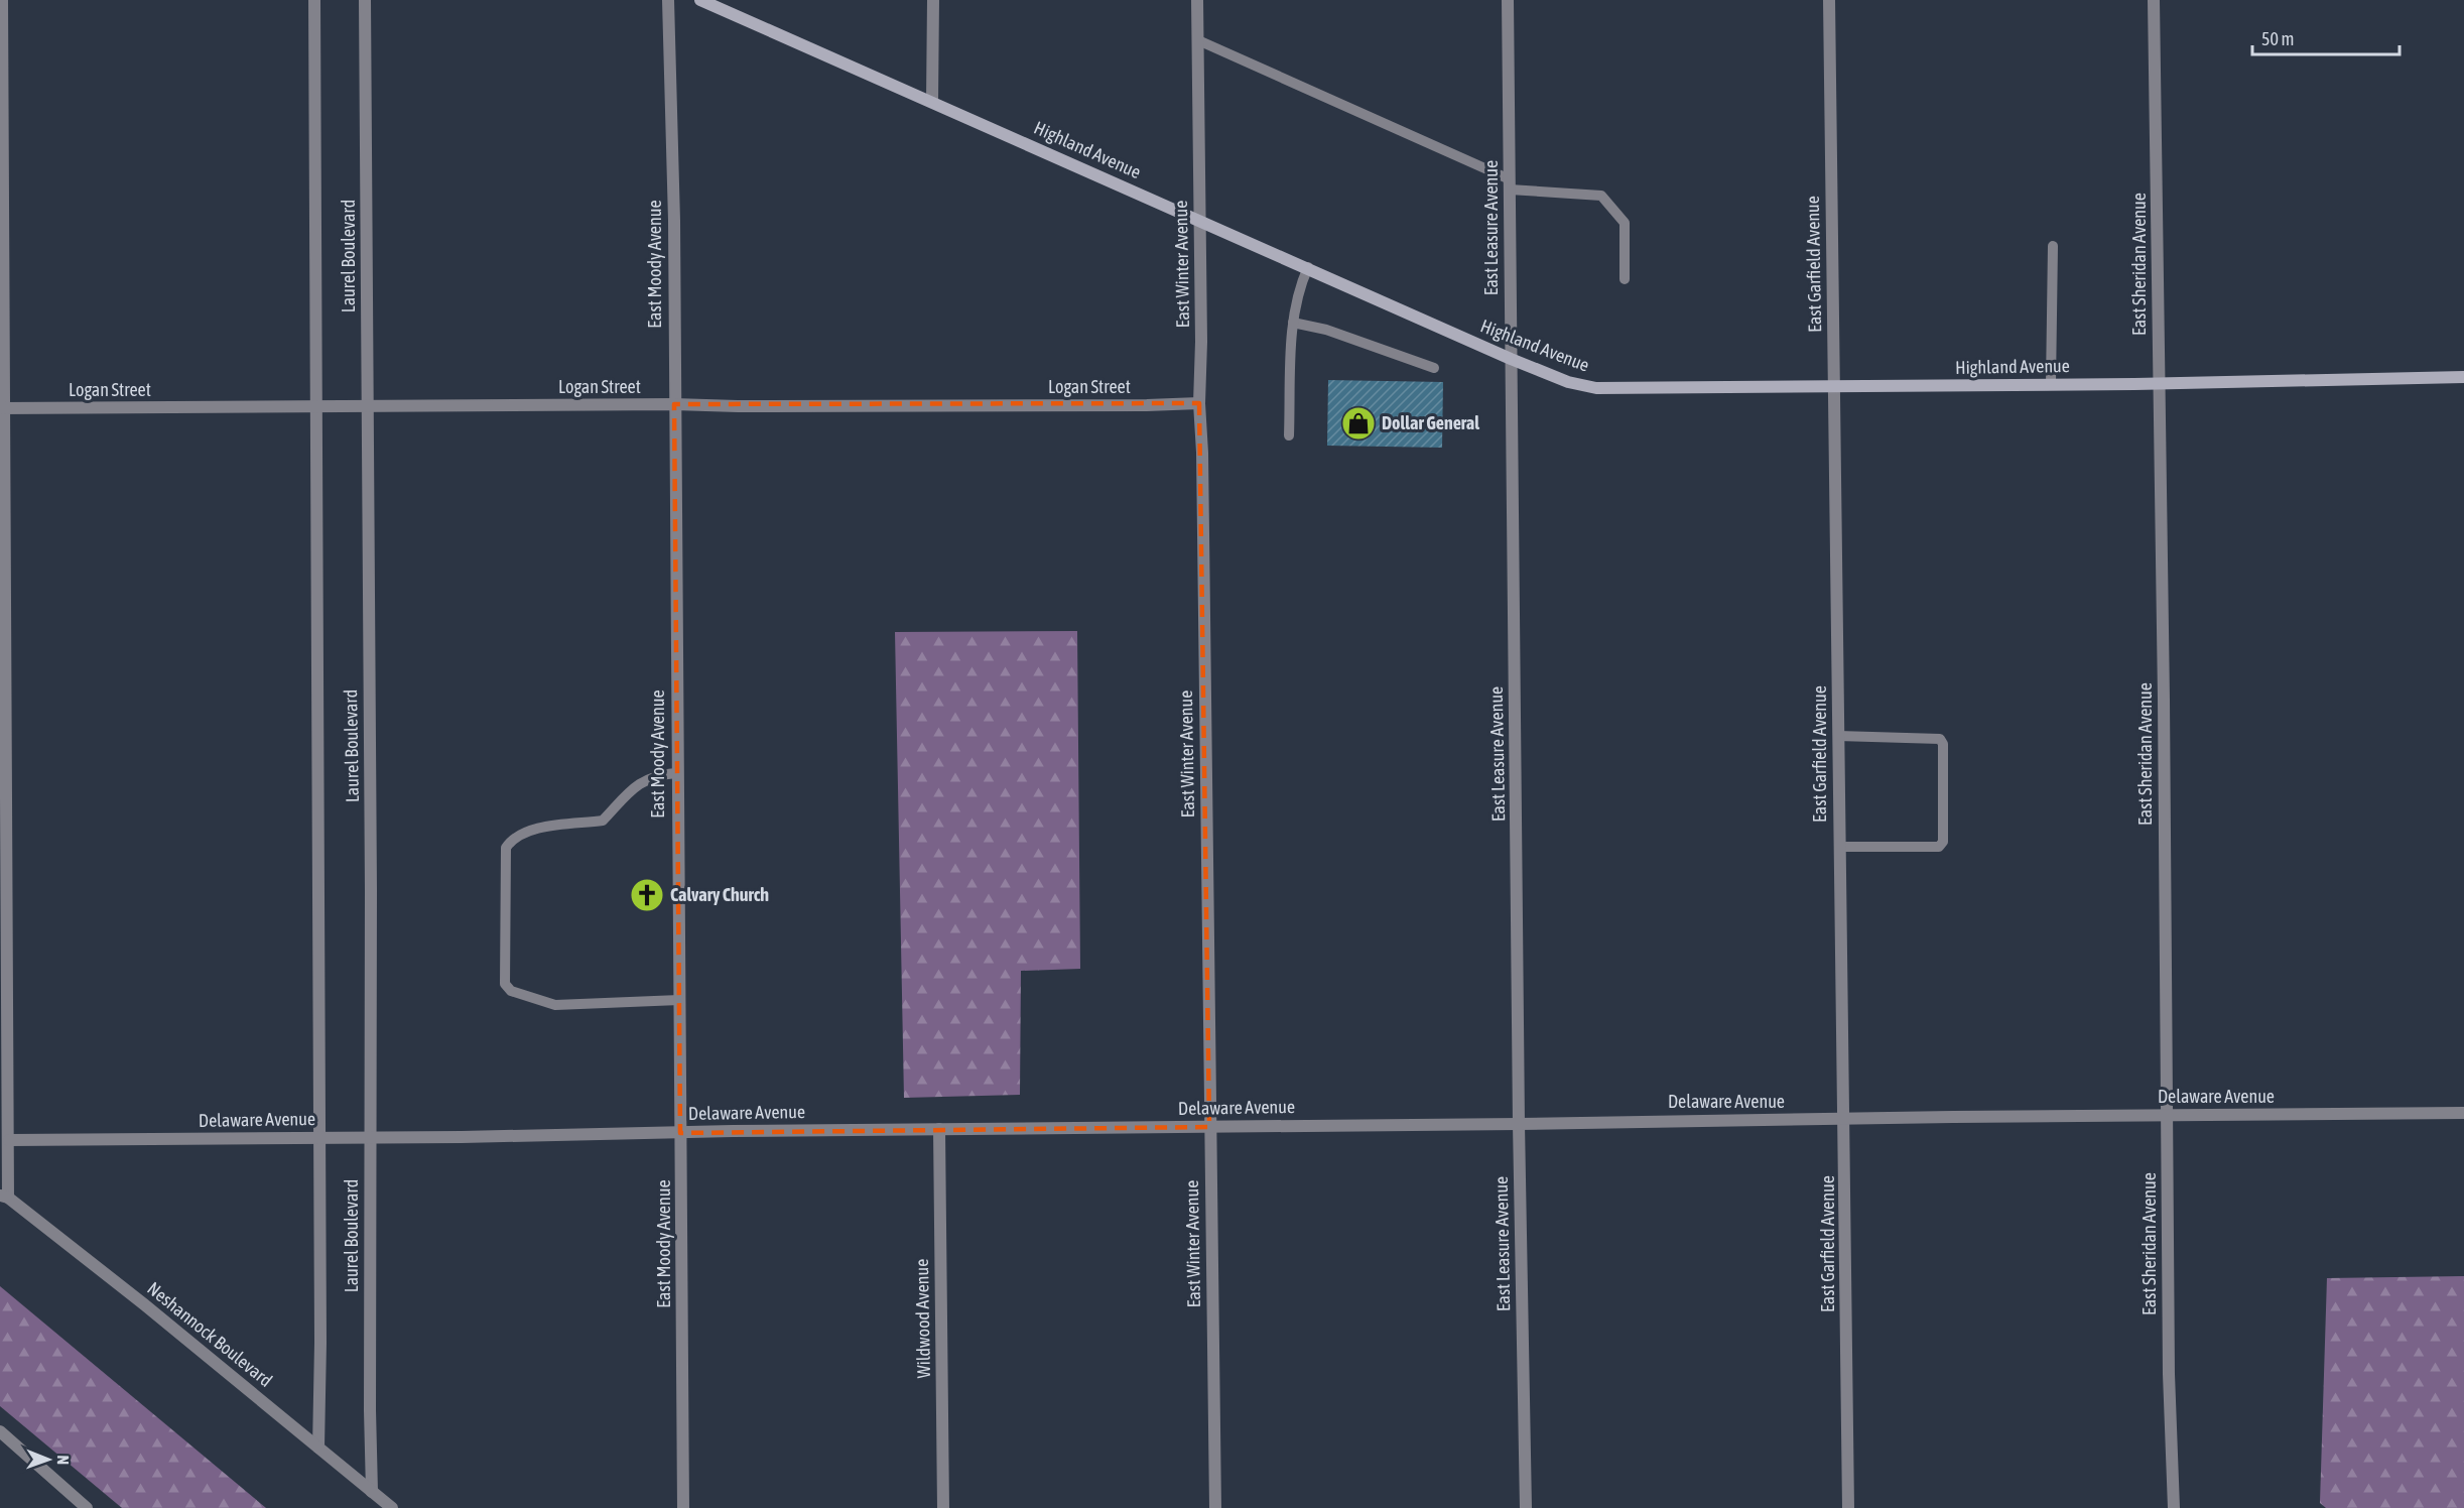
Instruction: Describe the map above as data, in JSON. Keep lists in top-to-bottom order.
{
  "streets": {
    "main road": ["Highland Avenue"],
    "street": [
      "East Leasure Avenue",
      "Laurel Boulevard",
      "East Moody Avenue",
      "East Winter Avenue",
      "East Garfield Avenue",
      "East Sheridan Avenue",
      "Logan Street",
      "Delaware Avenue",
      "Wildwood Avenue",
      "Neshannock Boulevard"
    ]
  },
  "crossings": [
    ["Highland Avenue", "East Leasure Avenue"],
    ["Highland Avenue", "East Winter Avenue"],
    ["Highland Avenue", "East Garfield Avenue"],
    ["Highland Avenue", "East Sheridan Avenue"],
    ["East Leasure Avenue", "Delaware Avenue"],
    ["Laurel Boulevard", "Logan Street"],
    ["Laurel Boulevard", "Delaware Avenue"],
    ["Laurel Boulevard", "Neshannock Boulevard"],
    ["East Moody Avenue", "Logan Street"],
    ["East Moody Avenue", "Delaware Avenue"],
    ["East Winter Avenue", "Logan Street"],
    ["East Winter Avenue", "Delaware Avenue"],
    ["East Garfield Avenue", "Delaware Avenue"],
    ["East Sheridan Avenue", "Delaware Avenue"],
    ["Delaware Avenue", "Wildwood Avenue"]
  ],
  "places": {
    "shop": ["Dollar General"],
    "church": ["Calvary Church"]
  },
  "scale_bar": "50 m",
  "north": "right"
}
